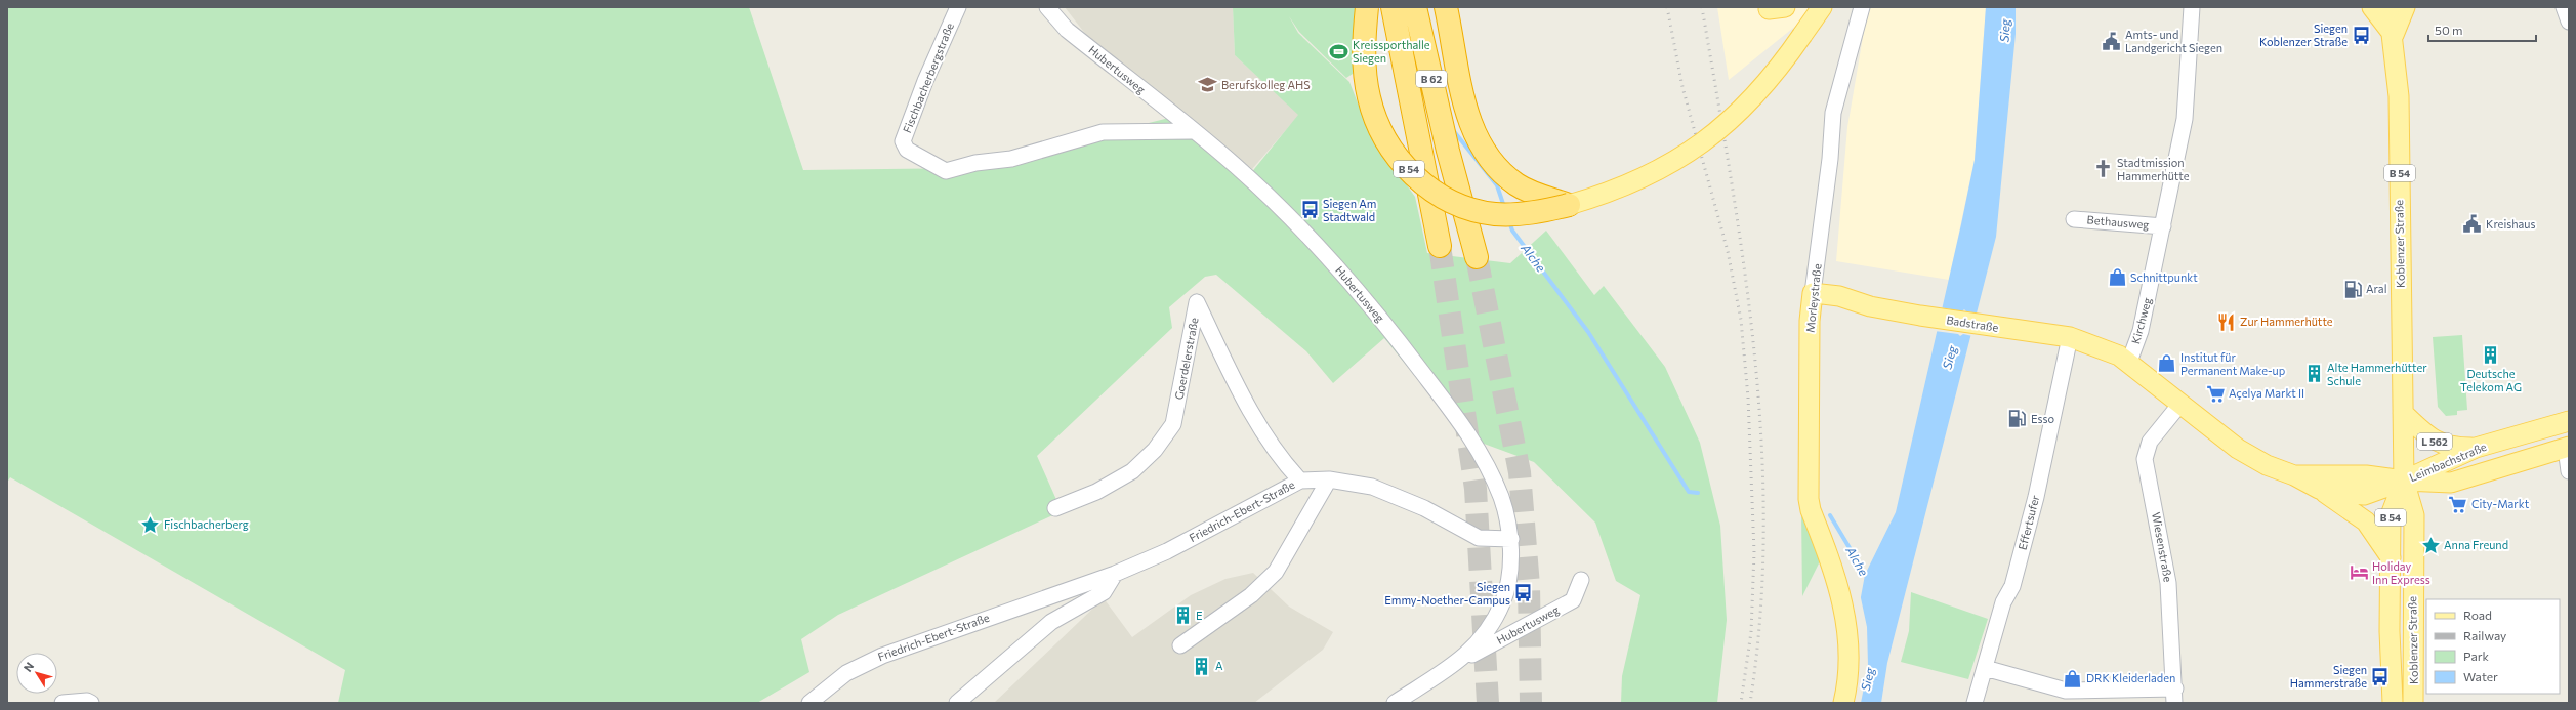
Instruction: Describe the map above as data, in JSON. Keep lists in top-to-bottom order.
{
  "streets": {
    "highway": ["B 62", "B 54"],
    "main road": [
      "Koblenzer Straße",
      "Morleystraße",
      "Badstraße",
      "L 562",
      "Leimbachstraße"
    ],
    "street": [
      "Hubertusweg",
      "Fischbacherbergstraße",
      "Bethausweg",
      "Kirchweg",
      "Goerdelerstraße",
      "Friedrich-Ebert-Straße",
      "Effertsufer",
      "Wiesenstraße"
    ]
  },
  "crossings": [
    ["Hubertusweg", "Fischbacherbergstraße"],
    ["Hubertusweg", "Friedrich-Ebert-Straße"],
    ["B 54", "Koblenzer Straße"],
    ["Bethausweg", "Kirchweg"],
    ["Koblenzer Straße", "L 562"],
    ["Koblenzer Straße", "Leimbachstraße"],
    ["Morleystraße", "Badstraße"],
    ["Kirchweg", "Badstraße"],
    ["Badstraße", "Effertsufer"],
    ["Goerdelerstraße", "Friedrich-Ebert-Straße"],
    ["L 562", "Leimbachstraße"]
  ],
  "water": ["Sieg", "Alche"],
  "places": {
    "bus stop": [
      "Siegen Koblenzer Straße",
      "Siegen Am Stadtwald",
      "Siegen Emmy-Noether-Campus",
      "Siegen Hammerstraße"
    ],
    "public building": ["Amts- und Landgericht Siegen", "Kreishaus"],
    "sports": ["Kreissporthalle Siegen"],
    "school or university": ["Berufskolleg AHS"],
    "church": ["Stadtmission Hammerhütte"],
    "shop": ["Schnittpunkt", "Institut für Permanent Make-up", "DRK Kleiderladen"],
    "fuel station": ["Aral", "Esso"],
    "restaurant": ["Zur Hammerhütte"],
    "building": [
      "Deutsche Telekom AG",
      "Alte Hammerhütter Schule",
      "E",
      "A"
    ],
    "supermarket": ["Açelya Markt II", "City-Markt"],
    "place": ["Fischbacherberg", "Anna Freund"],
    "hotel": ["Holiday Inn Express"]
  },
  "legend": [
    "Road",
    "Railway",
    "Park",
    "Water"
  ],
  "scale_bar": "50 m",
  "north": "top left"
}
